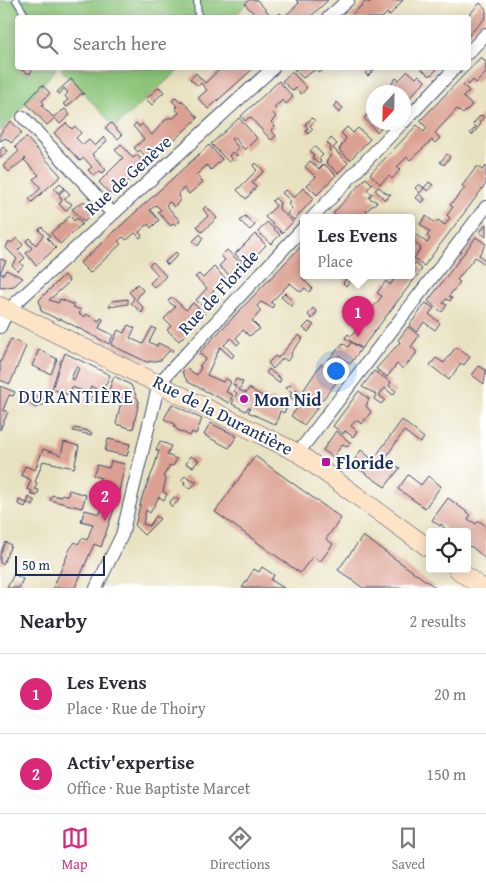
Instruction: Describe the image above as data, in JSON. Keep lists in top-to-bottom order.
{
  "streets": {
    "street": ["Rue de Genève", "Rue de Floride", "Rue de la Durantière"]
  },
  "crossings": [
    ["Rue de Genève", "Rue de la Durantière"],
    ["Rue de Floride", "Rue de la Durantière"]
  ],
  "districts": ["DURANTIÈRE"],
  "places": {
    "other": ["Mon Nid"],
    "transit": ["Floride"]
  },
  "scale_bar": "50 m",
  "north": "bottom",
  "page": {
    "search": "Search here",
    "popup": ["Les Evens", "Place"],
    "pins": ["1", "2"],
    "scale": "50 m",
    "heading": ["Nearby", "2 results"],
    "list": [
      {
        "mark": "1",
        "name": "Les Evens",
        "note": "Place · Rue de Thoiry",
        "value": "20 m"
      },
      {
        "mark": "2",
        "name": "Activ'expertise",
        "note": "Office · Rue Baptiste Marcet",
        "value": "150 m"
      }
    ],
    "nav": ["Map", "Directions", "Saved"]
  }
}
